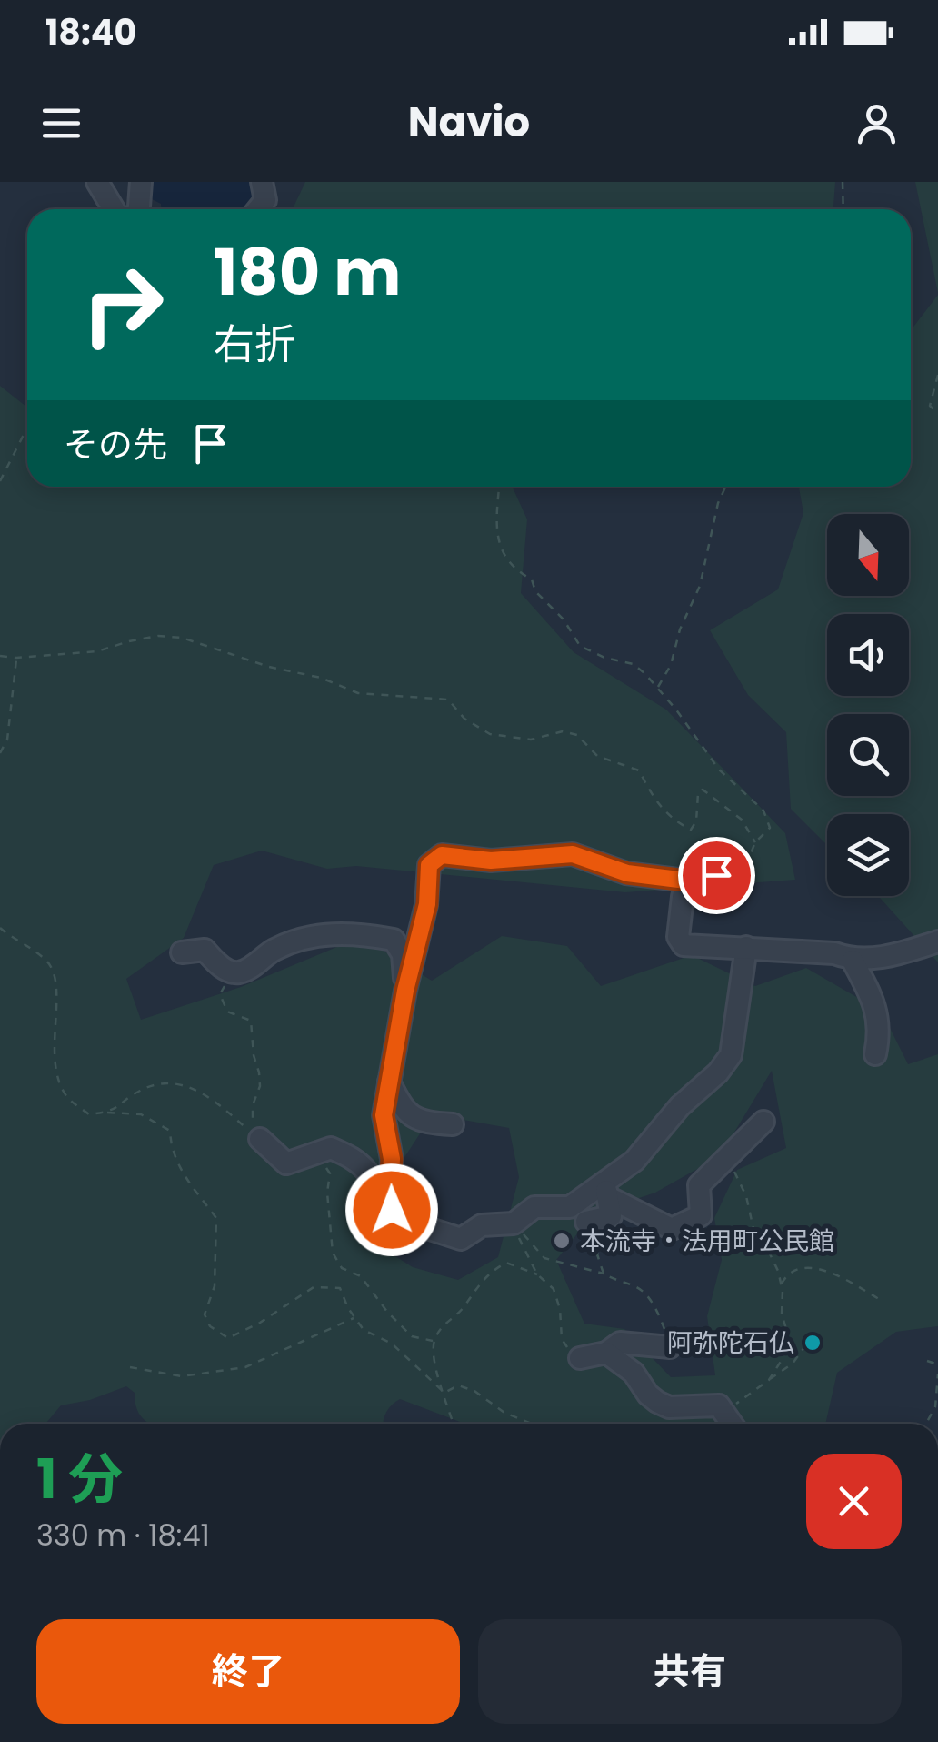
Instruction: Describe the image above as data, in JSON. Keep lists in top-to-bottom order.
{
  "places": ["本流寺・法用町公民館", "阿弥陀石仏"],
  "north": "bottom",
  "page": {
    "status": "18:40",
    "header": "Navio",
    "turn": ["180 m", "右折"],
    "then": "その先",
    "heading": ["1 分", "330 m · 18:41"],
    "buttons": ["終了", "共有"]
  }
}
